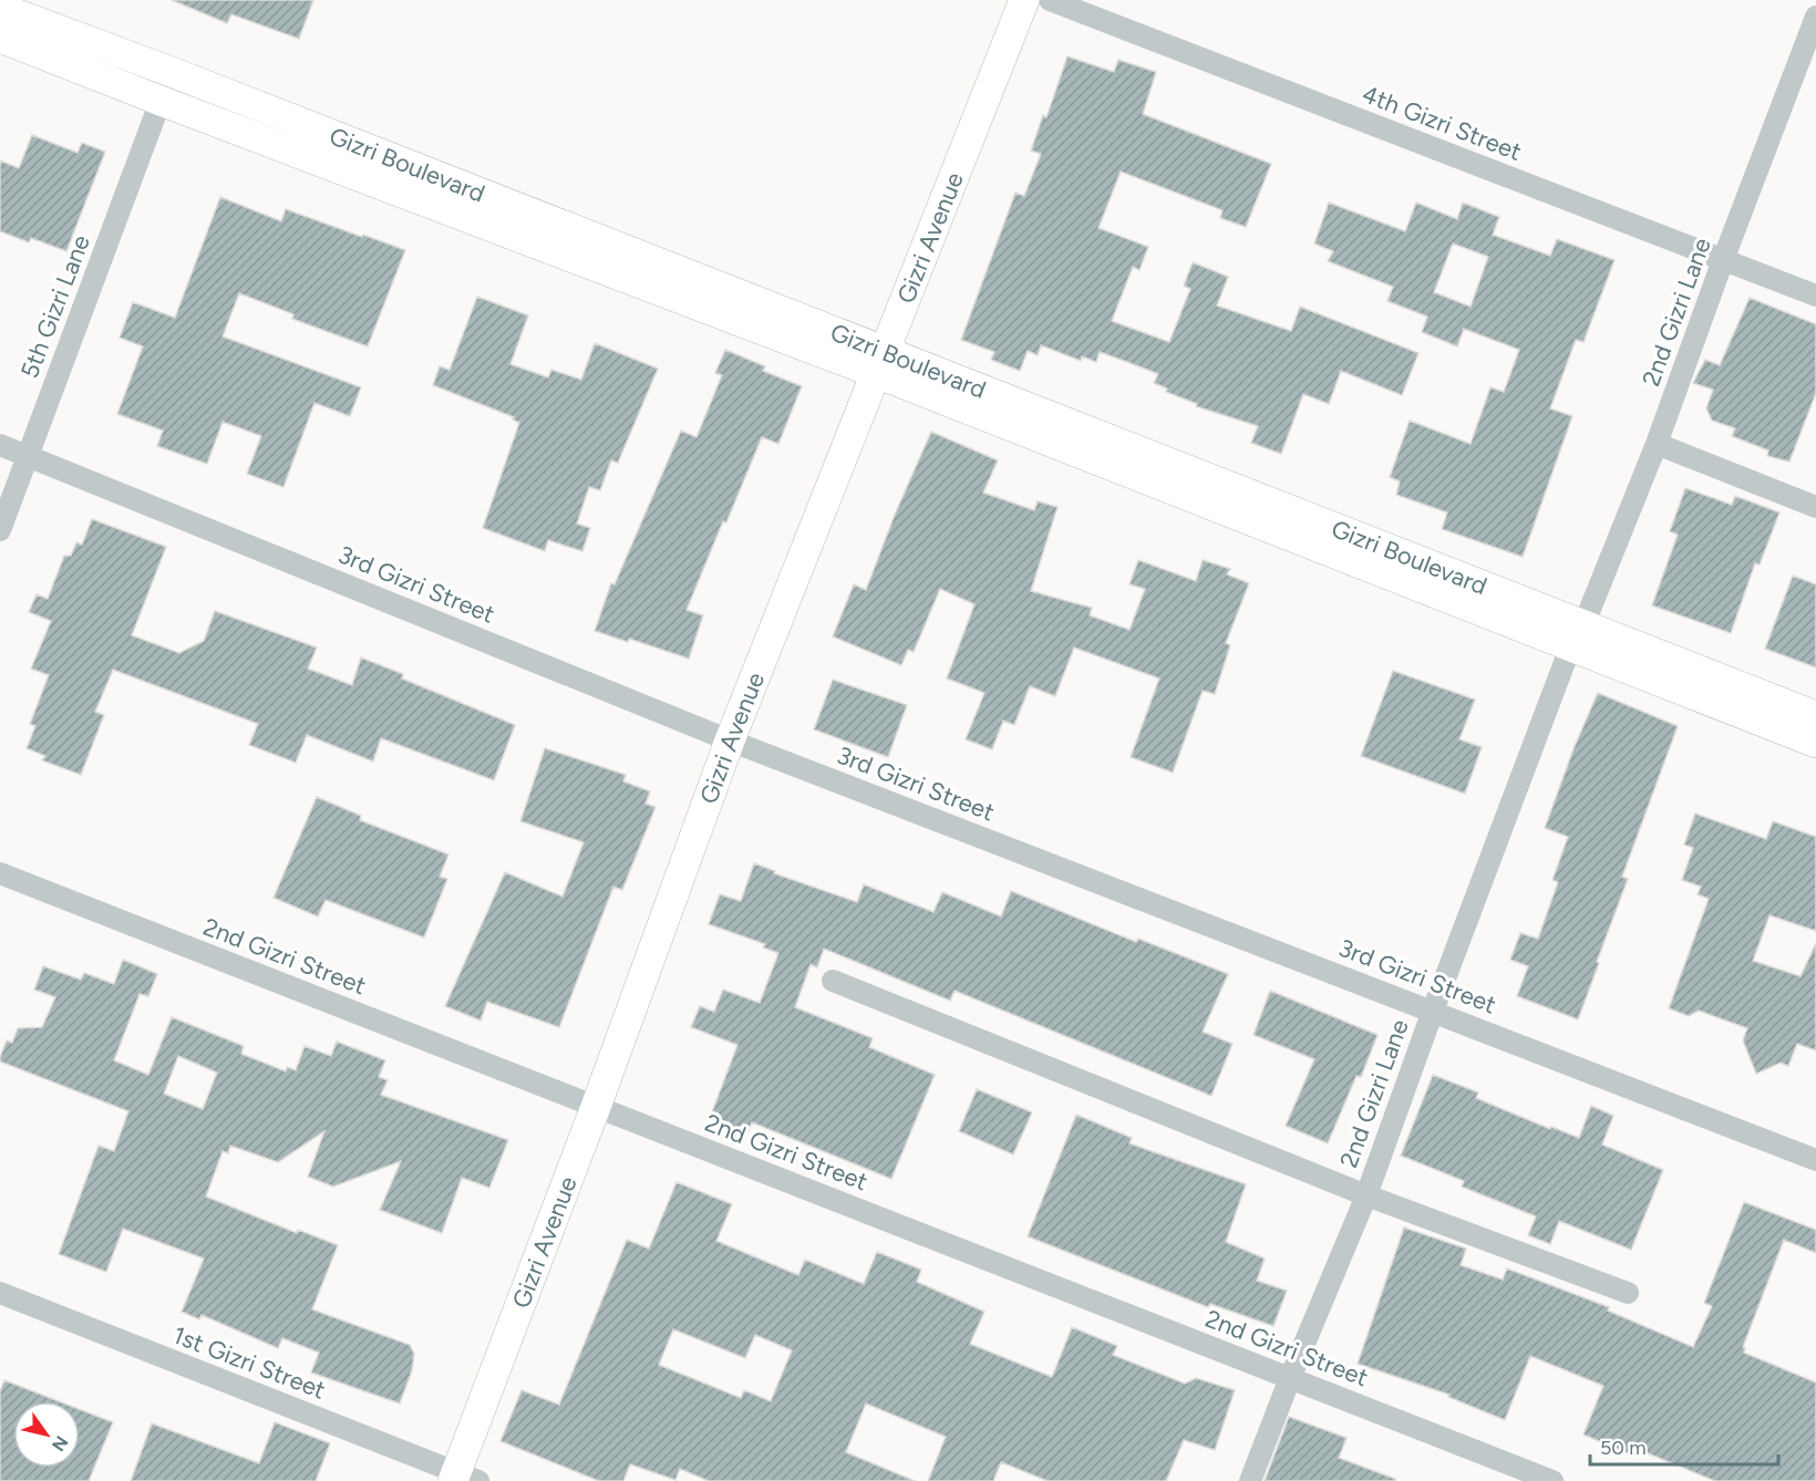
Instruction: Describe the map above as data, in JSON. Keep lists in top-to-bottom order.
{
  "streets": {
    "main road": ["Gizri Boulevard", "Gizri Avenue"],
    "street": [
      "4th Gizri Street",
      "5th Gizri Lane",
      "2nd Gizri Lane",
      "3rd Gizri Street",
      "2nd Gizri Street",
      "1st Gizri Street"
    ]
  },
  "crossings": [
    ["4th Gizri Street", "2nd Gizri Lane"],
    ["Gizri Boulevard", "Gizri Avenue"],
    ["Gizri Boulevard", "5th Gizri Lane"],
    ["Gizri Boulevard", "2nd Gizri Lane"],
    ["Gizri Avenue", "3rd Gizri Street"],
    ["Gizri Avenue", "2nd Gizri Street"],
    ["Gizri Avenue", "1st Gizri Street"],
    ["5th Gizri Lane", "3rd Gizri Street"],
    ["2nd Gizri Lane", "3rd Gizri Street"],
    ["2nd Gizri Lane", "2nd Gizri Street"]
  ],
  "scale_bar": "50 m",
  "north": "bottom right"
}
